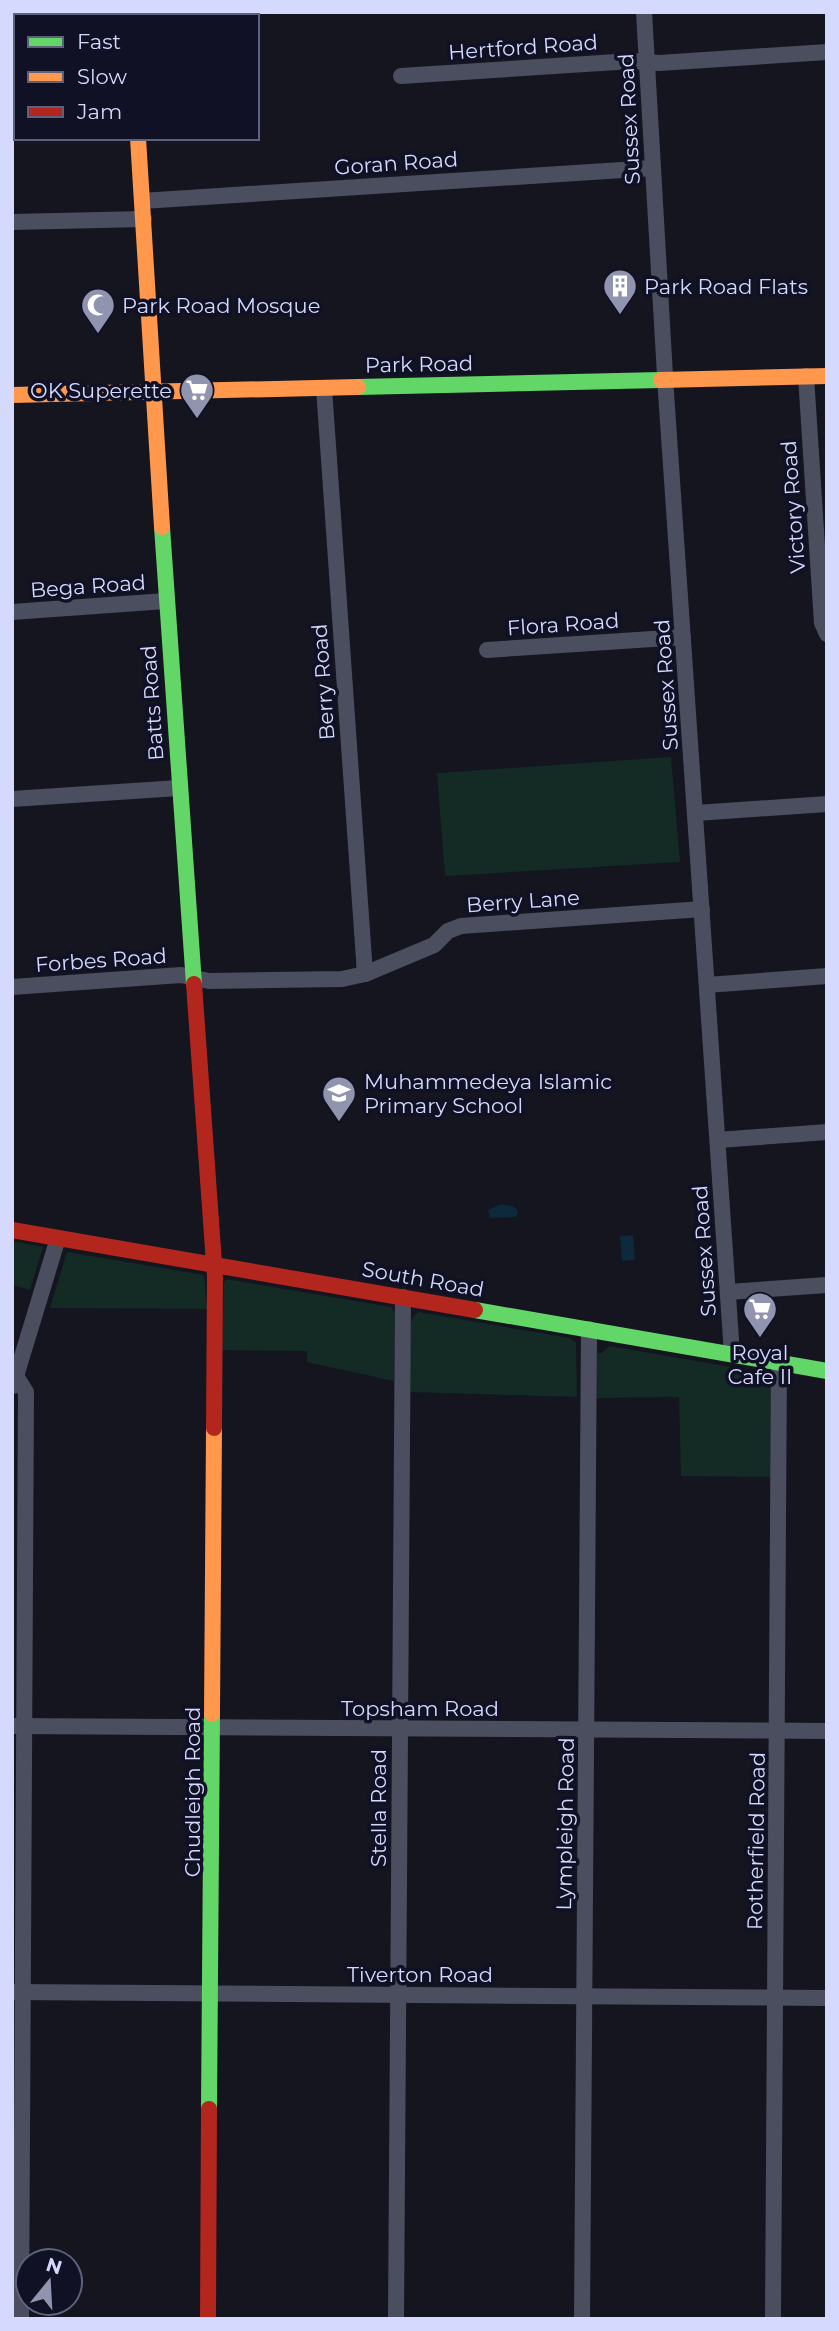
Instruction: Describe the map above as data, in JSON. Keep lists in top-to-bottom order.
{
  "streets": {
    "street": [
      "Hertford Road",
      "Sussex Road",
      "Goran Road",
      "Park Road",
      "Victory Road",
      "Bega Road",
      "Flora Road",
      "Berry Road",
      "Batts Road",
      "Berry Lane",
      "Forbes Road",
      "South Road",
      "Topsham Road",
      "Chudleigh Road",
      "Stella Road",
      "Lympleigh Road",
      "Rotherfield Road",
      "Tiverton Road"
    ]
  },
  "crossings": [
    ["Hertford Road", "Sussex Road"],
    ["Sussex Road", "Goran Road"],
    ["Sussex Road", "Park Road"],
    ["Sussex Road", "Flora Road"],
    ["Sussex Road", "Berry Lane"],
    ["Sussex Road", "South Road"],
    ["Goran Road", "Batts Road"],
    ["Park Road", "Victory Road"],
    ["Park Road", "Berry Road"],
    ["Park Road", "Batts Road"],
    ["Bega Road", "Batts Road"],
    ["Berry Road", "Berry Lane"],
    ["Batts Road", "Berry Lane"],
    ["Batts Road", "Forbes Road"],
    ["Batts Road", "South Road"],
    ["Batts Road", "Chudleigh Road"],
    ["Berry Lane", "Forbes Road"],
    ["South Road", "Chudleigh Road"],
    ["South Road", "Stella Road"],
    ["South Road", "Lympleigh Road"],
    ["South Road", "Rotherfield Road"],
    ["Topsham Road", "Chudleigh Road"],
    ["Topsham Road", "Stella Road"],
    ["Topsham Road", "Lympleigh Road"],
    ["Topsham Road", "Rotherfield Road"],
    ["Chudleigh Road", "Tiverton Road"],
    ["Stella Road", "Tiverton Road"],
    ["Lympleigh Road", "Tiverton Road"],
    ["Rotherfield Road", "Tiverton Road"]
  ],
  "places": {
    "building": ["Park Road Flats"],
    "mosque": ["Park Road Mosque"],
    "supermarket": ["OK Superette", "Royal Cafe II"],
    "school or university": ["Muhammedeya Islamic Primary School"]
  },
  "legend": ["Fast", "Slow", "Jam"],
  "north": "top"
}
